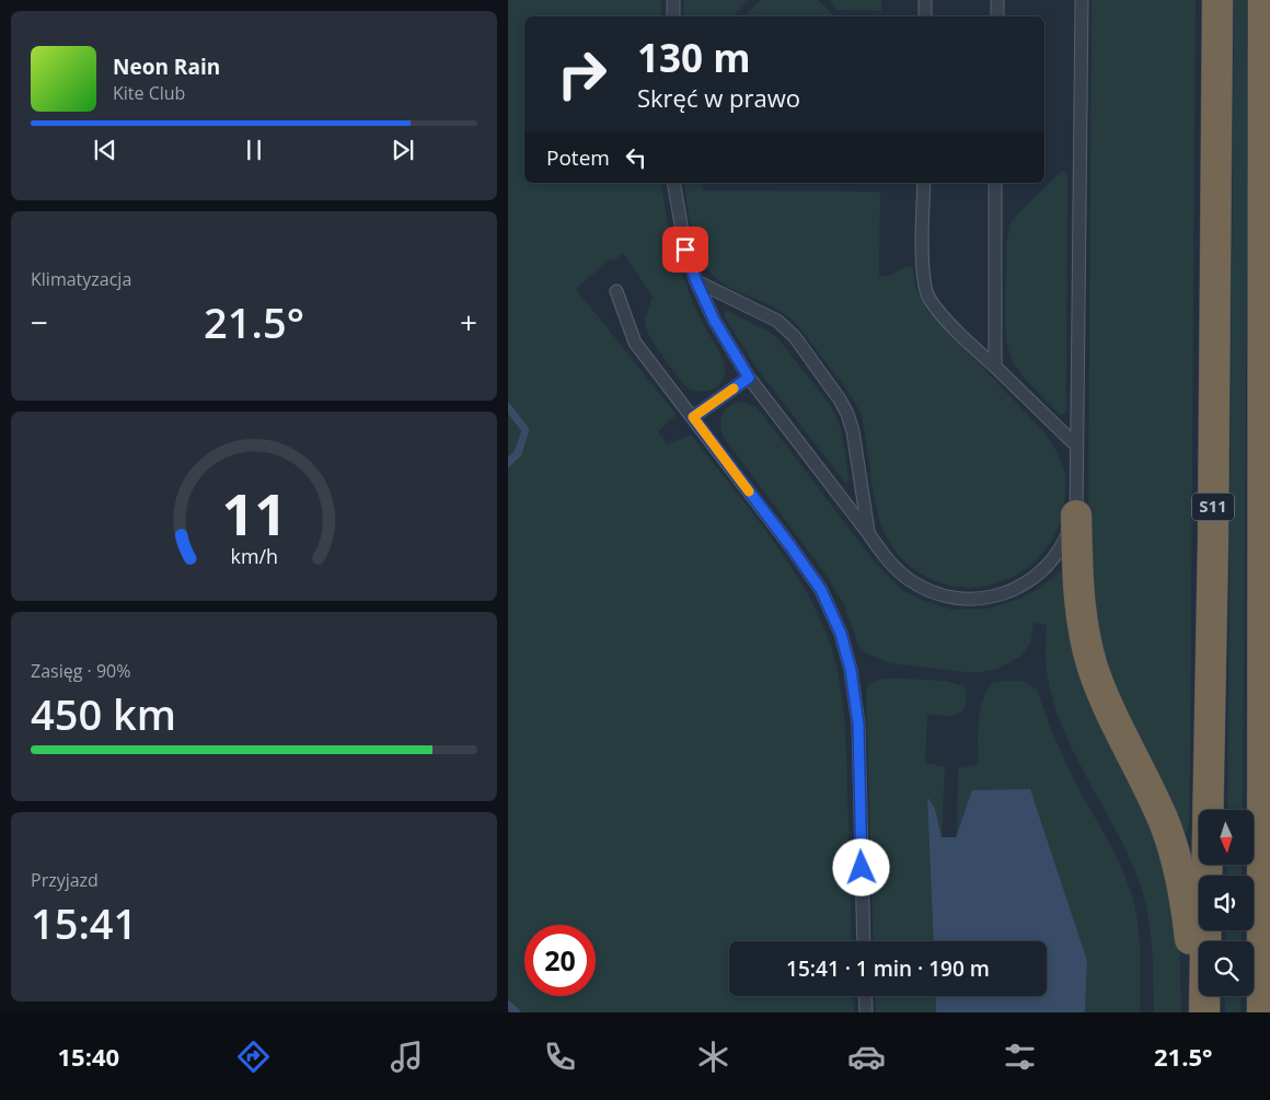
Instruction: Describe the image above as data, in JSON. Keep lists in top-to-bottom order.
{
  "streets": {
    "highway": ["S11"]
  },
  "north": "bottom",
  "page": {
    "turn": ["130 m", "Skręć w prawo"],
    "song": ["Neon Rain", "Kite Club"],
    "then": "Potem",
    "tile": [
      "Klimatyzacja",
      ["Zasięg · 90%", "450 km"],
      ["Przyjazd", "15:41"]
    ],
    "heat": ["−", "21.5°", "+"],
    "limit": "20",
    "trip": "15:41 · 1 min · 190 m",
    "tabs": ["15:40", "21.5°"],
    "gauge": ["11", "km/h"]
  }
}
